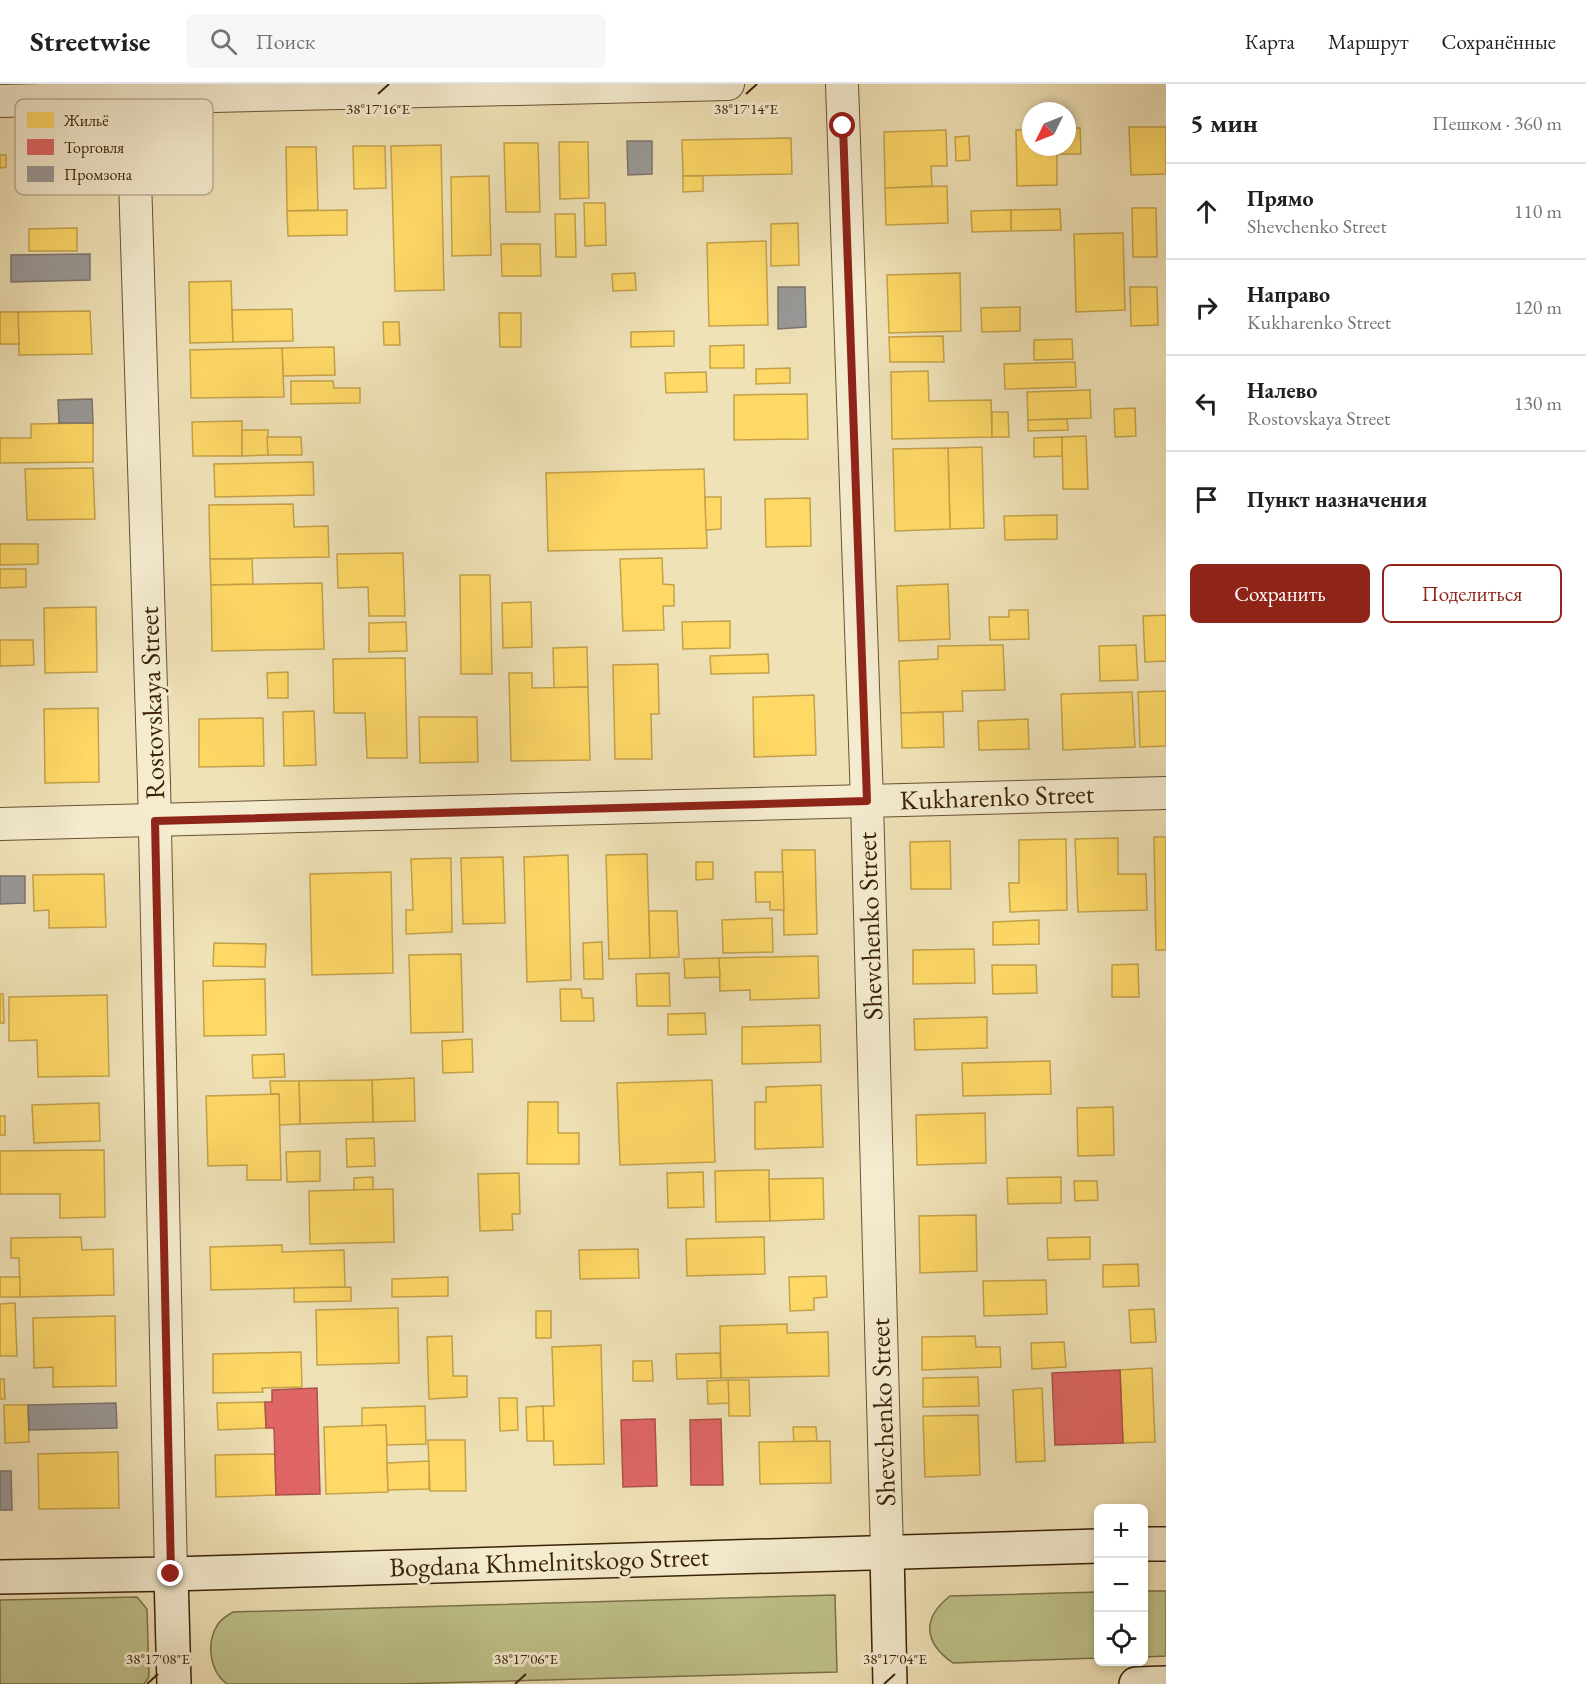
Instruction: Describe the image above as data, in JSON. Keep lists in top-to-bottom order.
{
  "streets": {
    "main road": ["Bogdana Khmelnitskogo Street"],
    "street": ["Rostovskaya Street", "Kukharenko Street", "Shevchenko Street"]
  },
  "crossings": [
    ["Rostovskaya Street", "Kukharenko Street"],
    ["Rostovskaya Street", "Bogdana Khmelnitskogo Street"],
    ["Kukharenko Street", "Shevchenko Street"],
    ["Shevchenko Street", "Bogdana Khmelnitskogo Street"]
  ],
  "legend": ["Жильё", "Торговля", "Промзона"],
  "north": "bottom left",
  "page": {
    "header": "Streetwise",
    "search": "Поиск",
    "nav": ["Карта", "Маршрут", "Сохранённые"],
    "heading": ["5 мин", "Пешком · 360 m"],
    "list": [
      ["Прямо", "Shevchenko Street", "110 m"],
      ["Направо", "Kukharenko Street", "120 m"],
      ["Налево", "Rostovskaya Street", "130 m"],
      "Пункт назначения"
    ],
    "buttons": ["Сохранить", "Поделиться"],
    "map_buttons": ["+", "−"]
  },
  "coordinates": [
    "38°17'16\"E",
    "38°17'14\"E",
    "38°17'08\"E",
    "38°17'06\"E",
    "38°17'04\"E"
  ]
}
